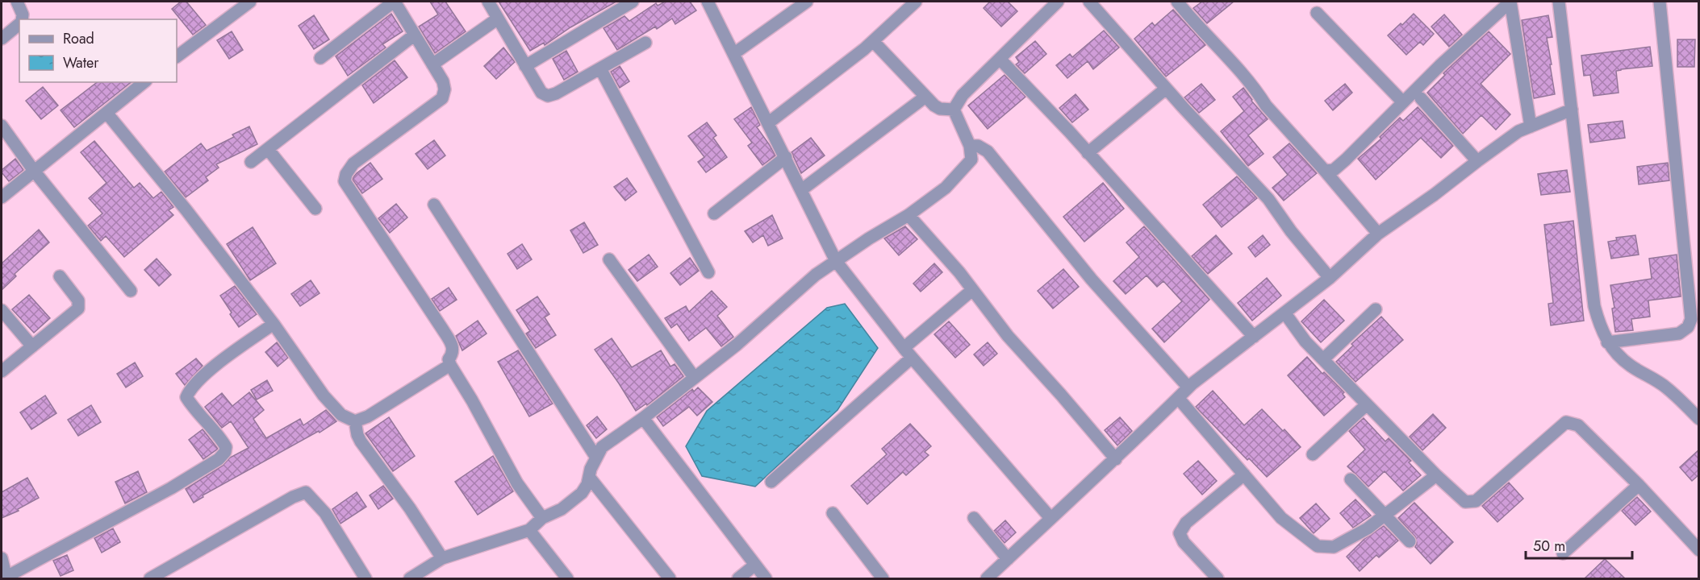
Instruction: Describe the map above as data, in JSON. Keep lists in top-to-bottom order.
{
  "legend": ["Road", "Water"],
  "scale_bar": "50 m"
}
